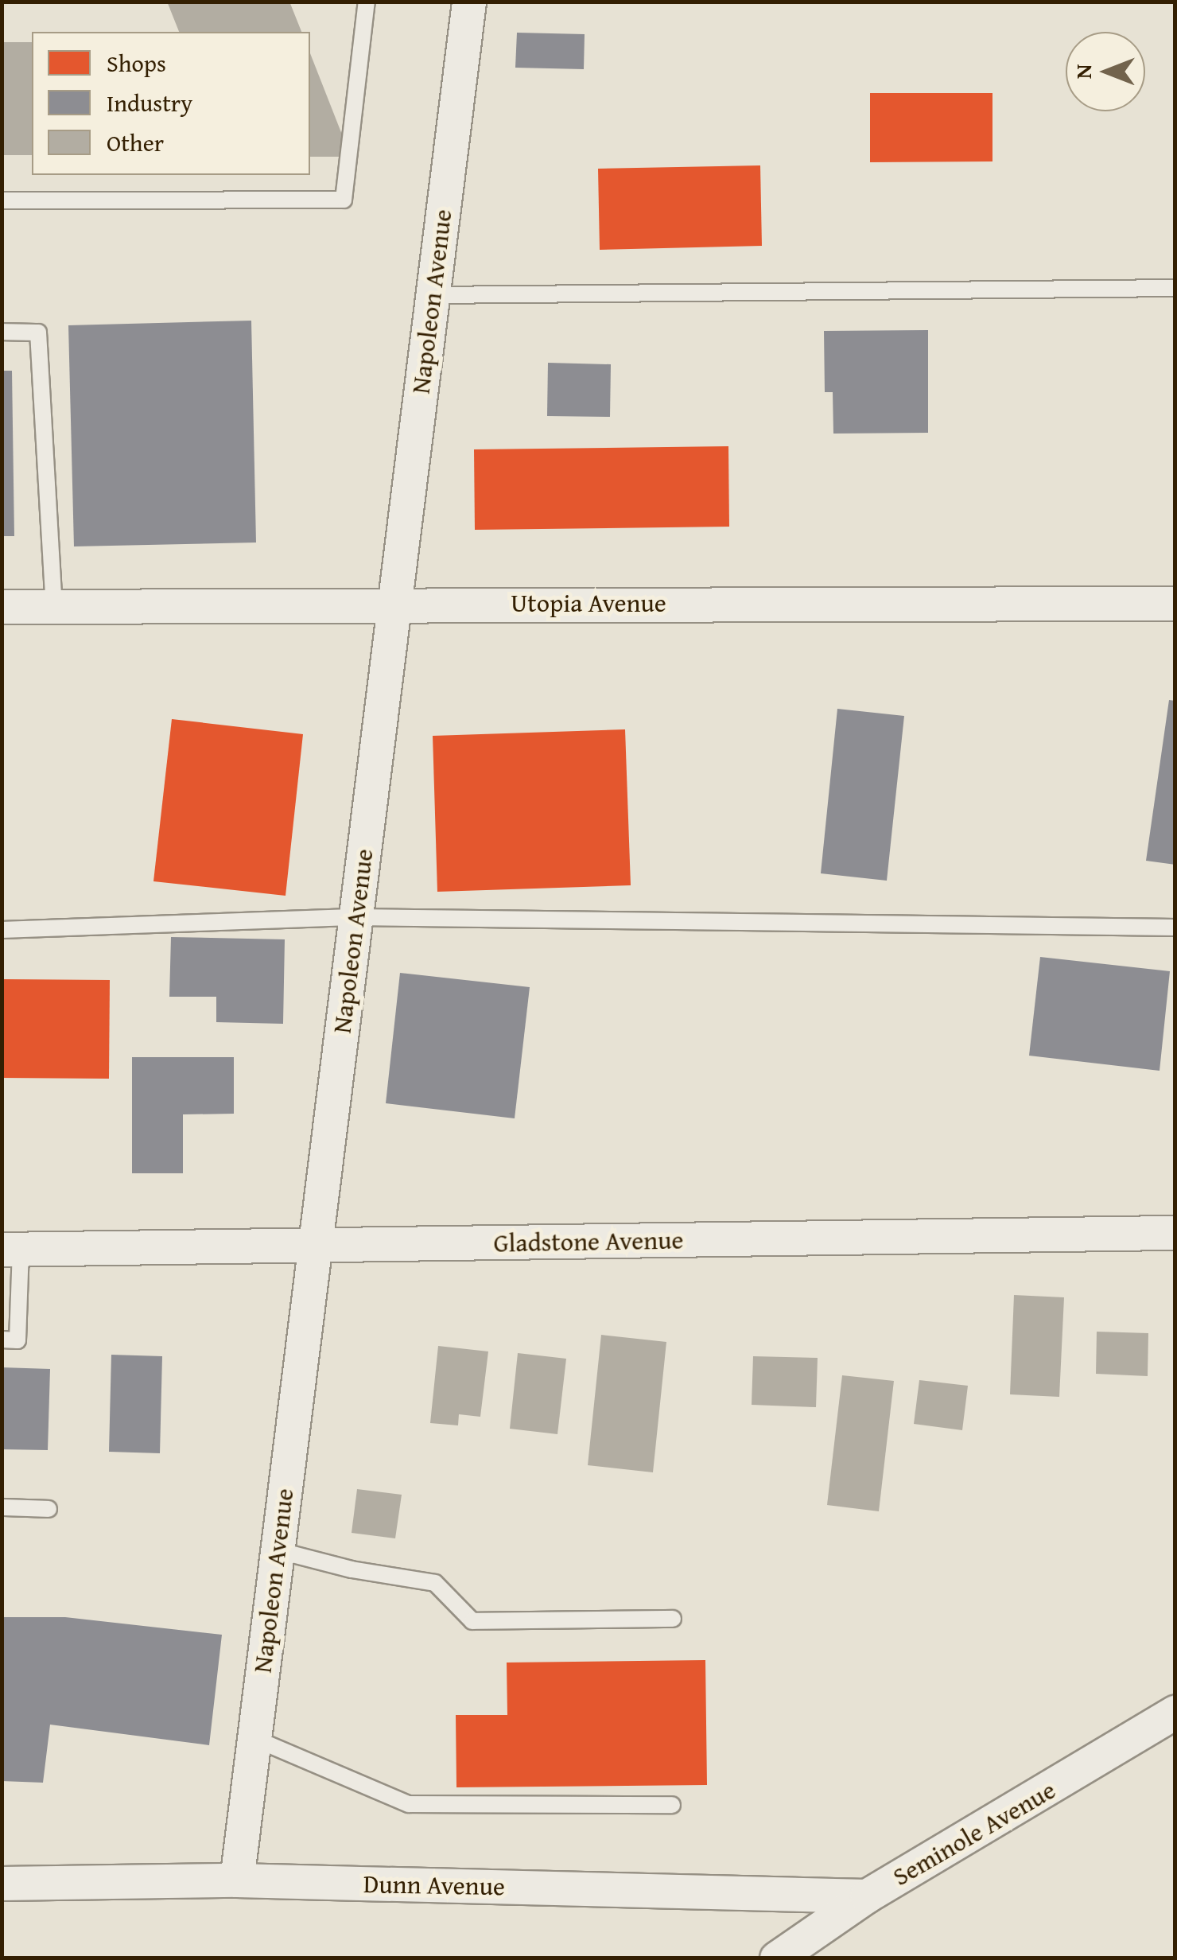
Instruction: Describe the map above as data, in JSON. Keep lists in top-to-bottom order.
{
  "streets": {
    "street": [
      "Napoleon Avenue",
      "Utopia Avenue",
      "Gladstone Avenue",
      "Seminole Avenue",
      "Dunn Avenue"
    ]
  },
  "crossings": [
    ["Napoleon Avenue", "Utopia Avenue"],
    ["Napoleon Avenue", "Gladstone Avenue"],
    ["Napoleon Avenue", "Dunn Avenue"],
    ["Seminole Avenue", "Dunn Avenue"]
  ],
  "legend": ["Shops", "Industry", "Other"],
  "north": "left"
}
